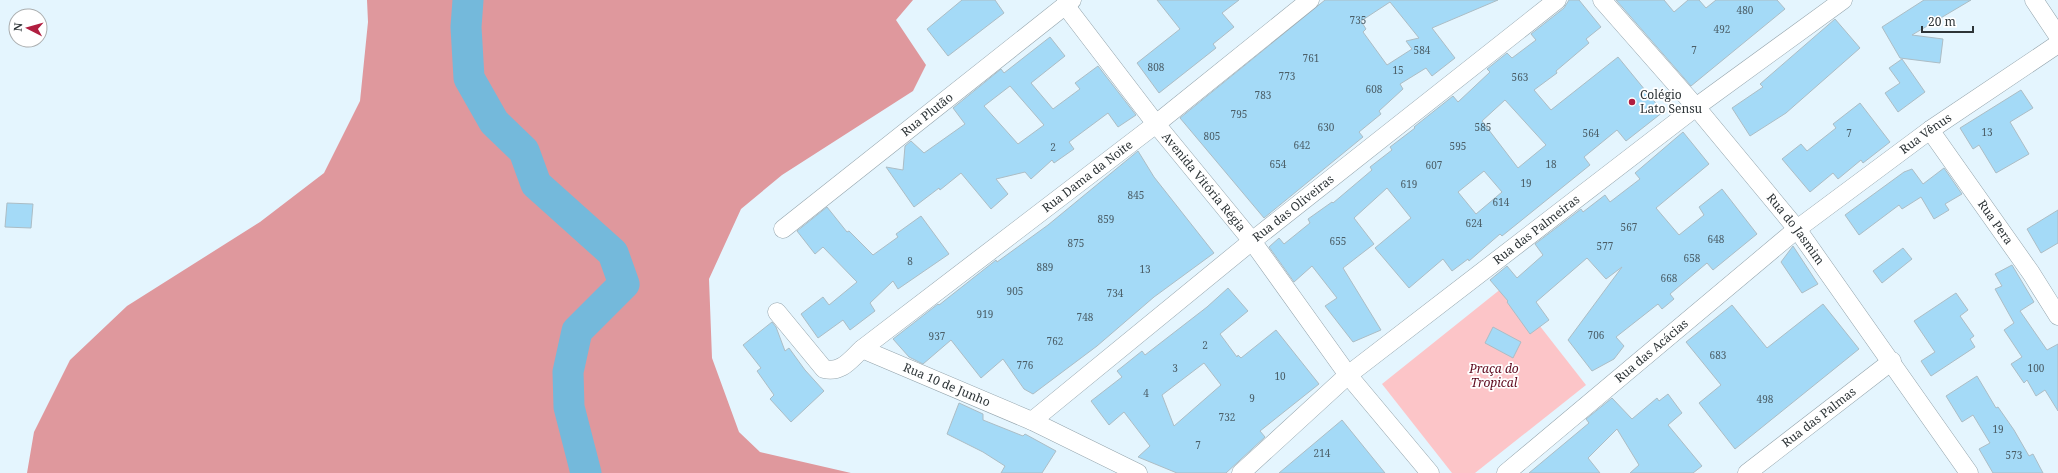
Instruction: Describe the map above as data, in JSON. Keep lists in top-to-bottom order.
{
  "streets": {
    "street": [
      "Rua Plutão",
      "Rua Vênus",
      "Rua Dama da Noite",
      "Avenida Vitória Régia",
      "Rua das Oliveiras",
      "Rua Pera",
      "Rua do Jasmim",
      "Rua das Palmeiras",
      "Rua das Acácias",
      "Rua 10 de Junho",
      "Rua das Palmas"
    ]
  },
  "crossings": [
    ["Rua Plutão", "Avenida Vitória Régia"],
    ["Rua Vênus", "Rua Pera"],
    ["Rua Vênus", "Rua do Jasmim"],
    ["Rua Vênus", "Rua das Acácias"],
    ["Rua Dama da Noite", "Avenida Vitória Régia"],
    ["Rua Dama da Noite", "Rua 10 de Junho"],
    ["Avenida Vitória Régia", "Rua das Oliveiras"],
    ["Avenida Vitória Régia", "Rua das Palmeiras"],
    ["Rua das Oliveiras", "Rua 10 de Junho"],
    ["Rua do Jasmim", "Rua das Palmeiras"],
    ["Rua do Jasmim", "Rua das Acácias"],
    ["Rua do Jasmim", "Rua das Palmas"]
  ],
  "parks": ["Praça do Tropical"],
  "places": ["Colégio Lato Sensu"],
  "house_numbers": [
    "480",
    "735",
    "492",
    "584",
    "7",
    "761",
    "808",
    "15",
    "773",
    "563",
    "608",
    "783",
    "795",
    "630",
    "585",
    "13",
    "564",
    "7",
    "805",
    "642",
    "595",
    "2",
    "654",
    "18",
    "607",
    "19",
    "619",
    "845",
    "614",
    "859",
    "624",
    "567",
    "648",
    "655",
    "875",
    "577",
    "658",
    "8",
    "889",
    "13",
    "668",
    "905",
    "734",
    "919",
    "748",
    "706",
    "937",
    "762",
    "2",
    "683",
    "776",
    "3",
    "100",
    "10",
    "4",
    "9",
    "498",
    "732",
    "19",
    "7",
    "214",
    "573"
  ],
  "scale_bar": "20 m",
  "north": "left"
}
